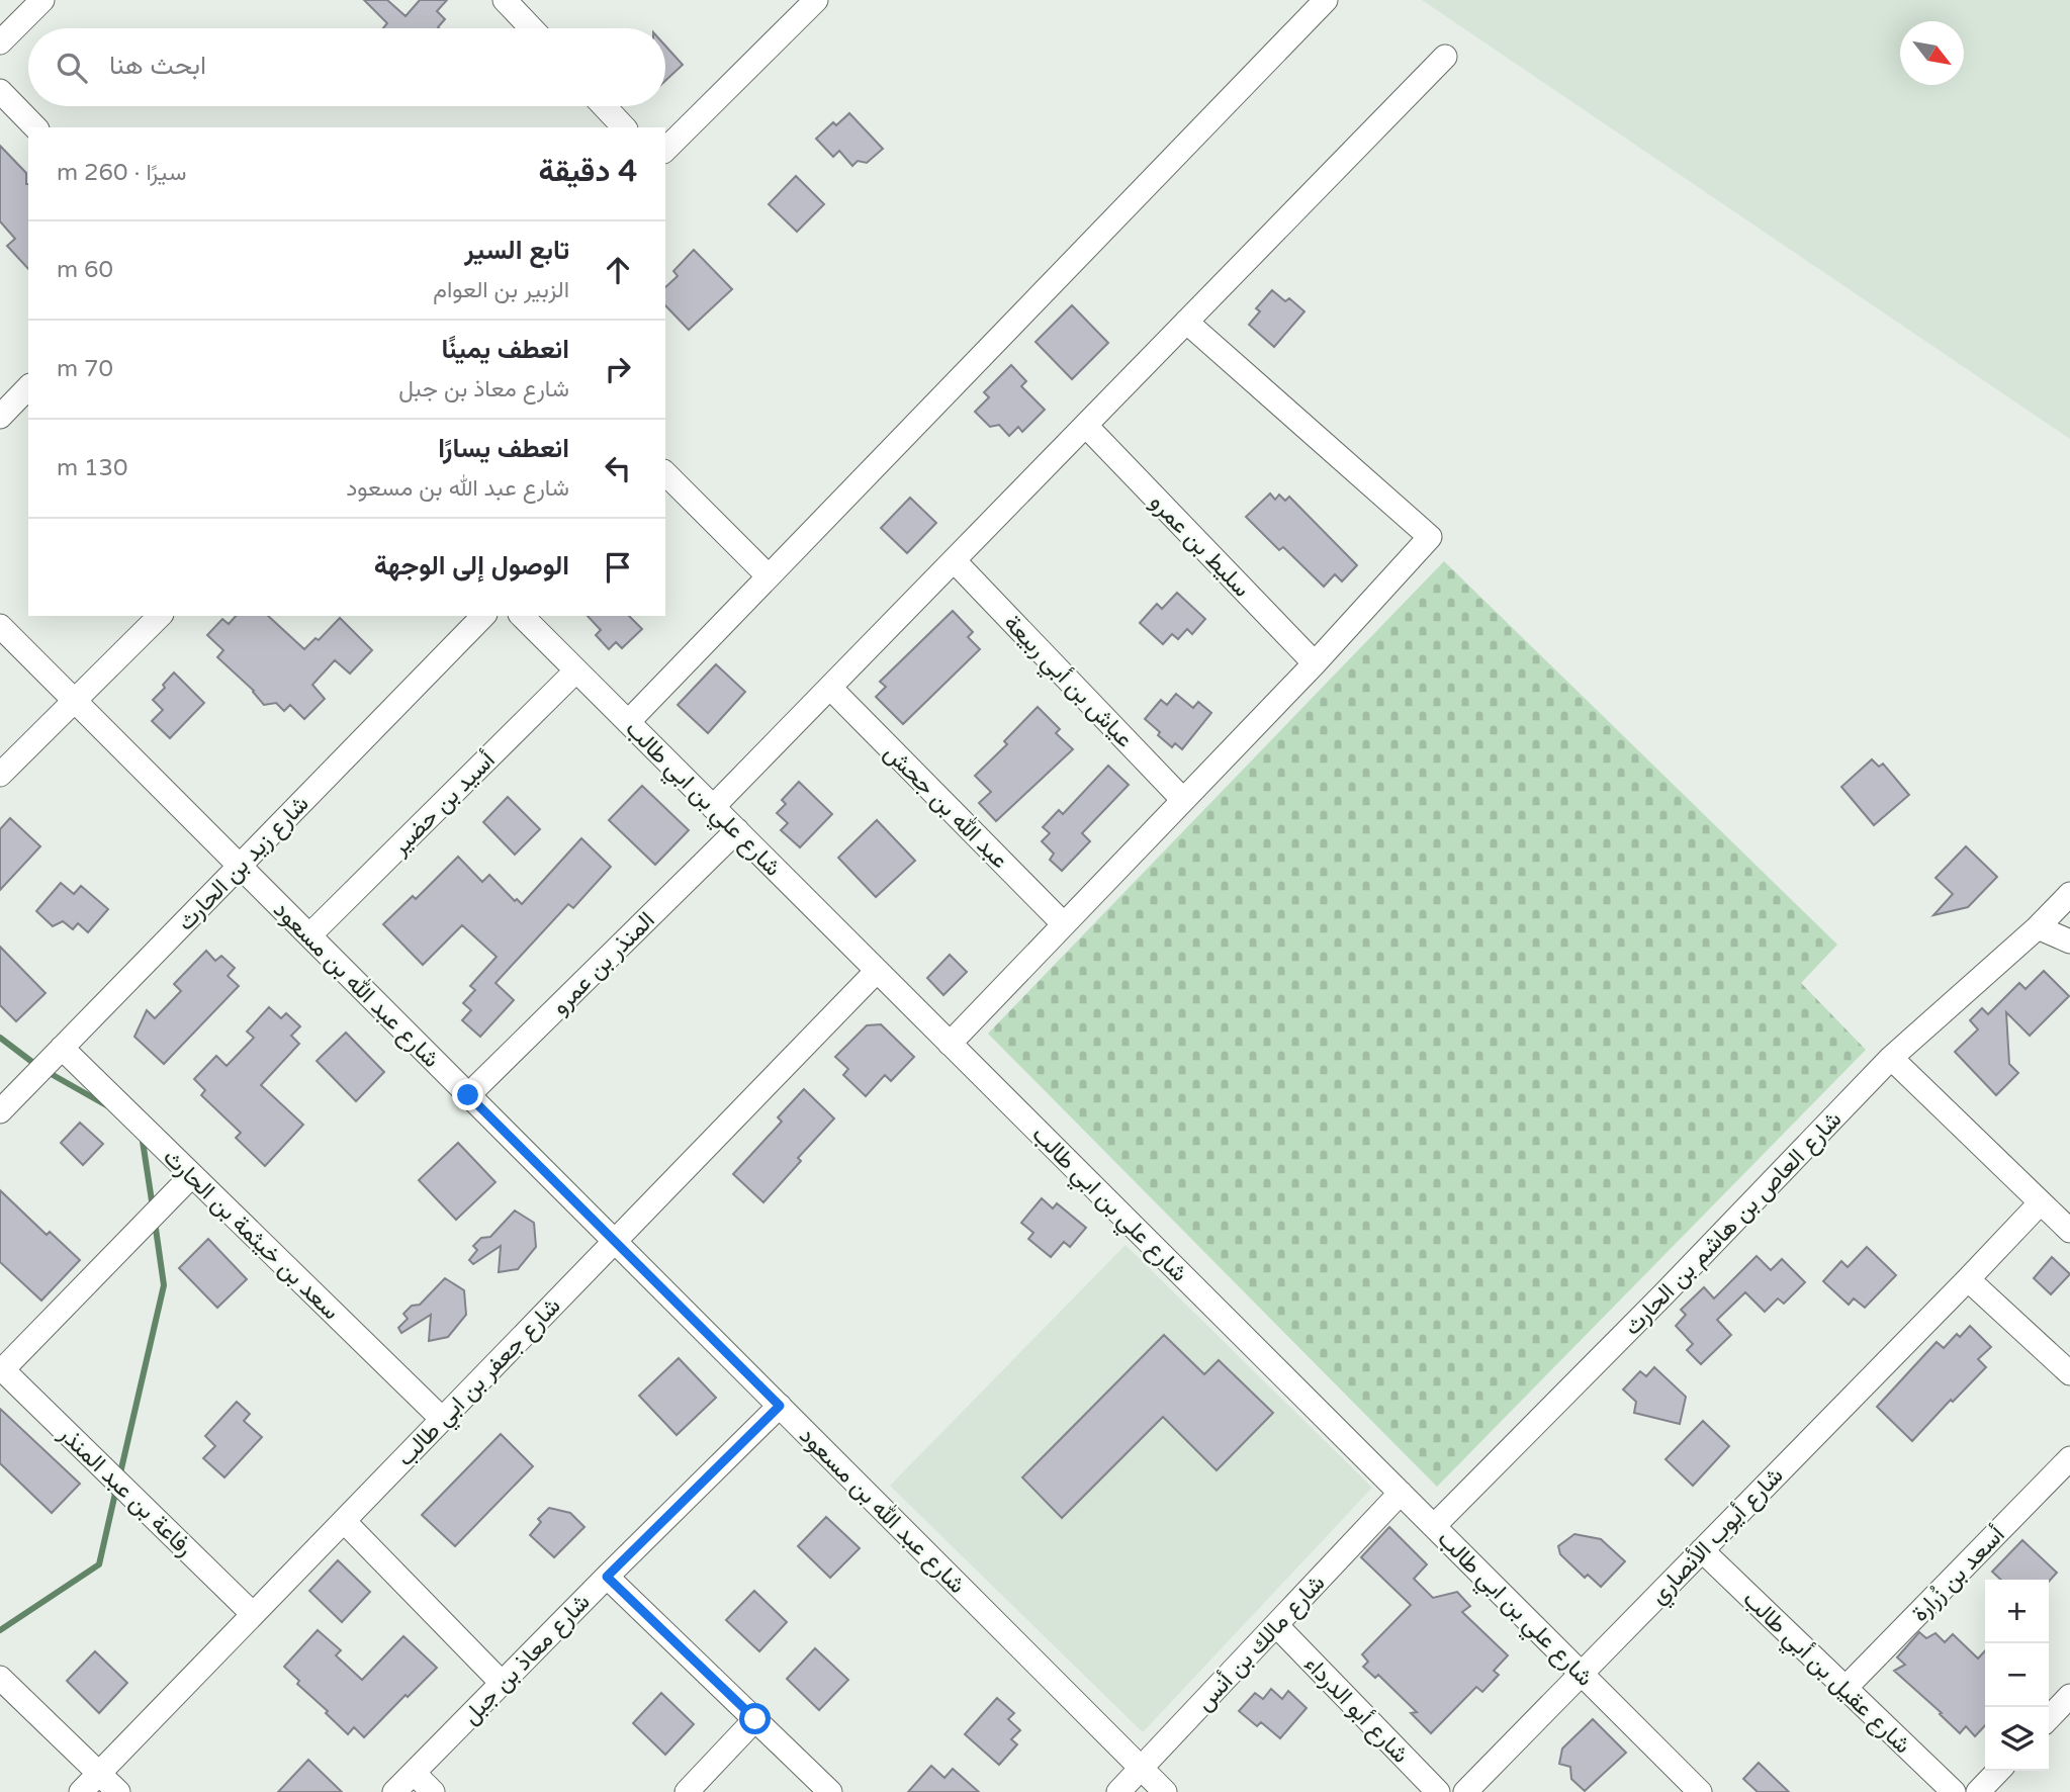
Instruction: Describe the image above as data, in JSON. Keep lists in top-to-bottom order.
{
  "streets": {
    "street": [
      "سليط بن عمرو",
      "عياش بن أبي ربيعة",
      "شارع علي بن ابي طالب",
      "أسيد بن حضير",
      "عبد الله بن جحش",
      "شارع زيد بن الحارث",
      "المنذر بن عمرو",
      "شارع عبد الله بن مسعود",
      "شارع العاص بن هاشم بن الحارث",
      "سعد بن خيثمة بن الحارث",
      "شارع جعفر بن ابي طالب",
      "رفاعة بن عبد المنذر",
      "شارع أيوب الأنصاري",
      "أسعد بن زُرارة",
      "شارع مالك بن أنس",
      "شارع معاذ بن جبل",
      "شارع عقيل بن أبي طالب",
      "شارع أبو الدرداء"
    ]
  },
  "crossings": [
    ["شارع علي بن ابي طالب", "أسيد بن حضير"],
    ["شارع علي بن ابي طالب", "المنذر بن عمرو"],
    ["شارع علي بن ابي طالب", "شارع العاص بن هاشم بن الحارث"],
    ["شارع علي بن ابي طالب", "شارع جعفر بن ابي طالب"],
    ["شارع علي بن ابي طالب", "شارع أيوب الأنصاري"],
    ["شارع علي بن ابي طالب", "شارع مالك بن أنس"],
    ["أسيد بن حضير", "شارع عبد الله بن مسعود"],
    ["شارع زيد بن الحارث", "شارع عبد الله بن مسعود"],
    ["شارع زيد بن الحارث", "سعد بن خيثمة بن الحارث"],
    ["المنذر بن عمرو", "شارع عبد الله بن مسعود"],
    ["شارع عبد الله بن مسعود", "شارع جعفر بن ابي طالب"],
    ["شارع عبد الله بن مسعود", "شارع مالك بن أنس"],
    ["شارع عبد الله بن مسعود", "شارع معاذ بن جبل"],
    ["سعد بن خيثمة بن الحارث", "شارع جعفر بن ابي طالب"],
    ["شارع جعفر بن ابي طالب", "رفاعة بن عبد المنذر"],
    ["شارع أيوب الأنصاري", "شارع عقيل بن أبي طالب"],
    ["أسعد بن زُرارة", "شارع عقيل بن أبي طالب"],
    ["شارع مالك بن أنس", "شارع أبو الدرداء"]
  ],
  "north": "bottom right",
  "page": {
    "search": "ابحث هنا",
    "heading": ["4 دقيقة", "سيرًا · 260 m"],
    "list": [
      ["تابع السير", "الزبير بن العوام", "60 m"],
      ["انعطف يمينًا", "شارع معاذ بن جبل", "70 m"],
      ["انعطف يسارًا", "شارع عبد الله بن مسعود", "130 m"],
      "الوصول إلى الوجهة"
    ],
    "map_buttons": ["+", "−"]
  }
}
